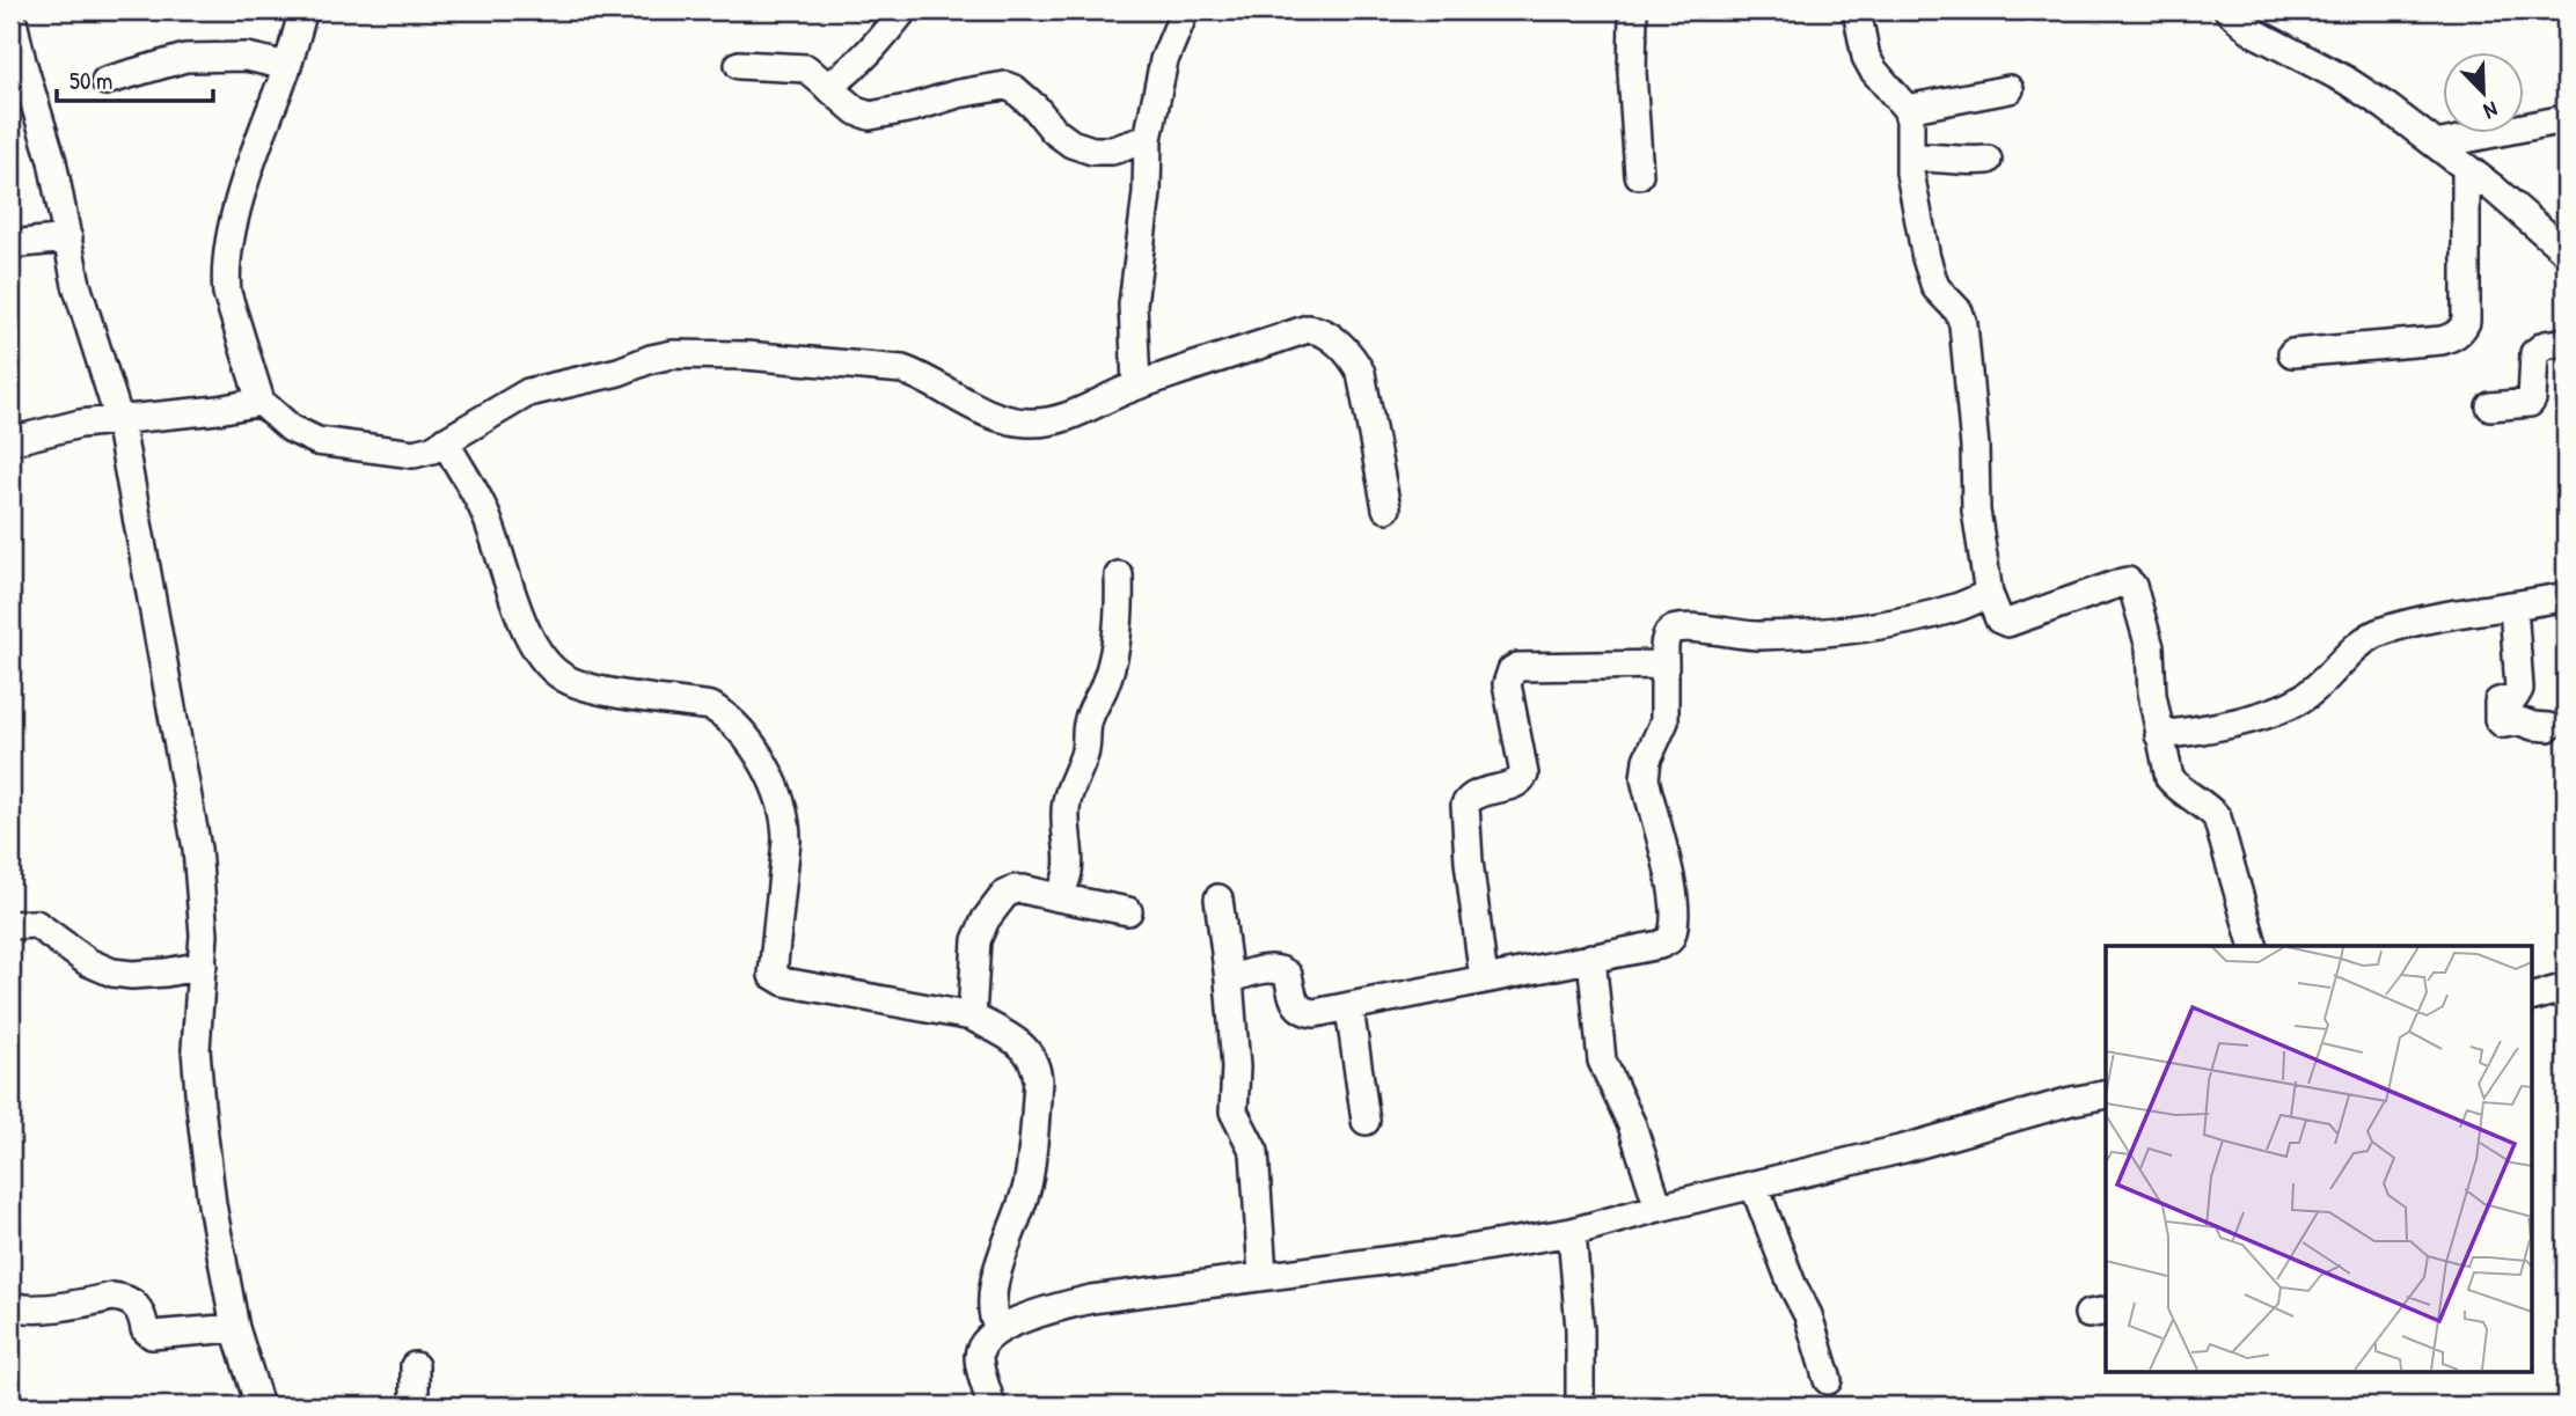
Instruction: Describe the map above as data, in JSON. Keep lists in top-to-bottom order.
{
  "scale_bar": "50 m",
  "north": "bottom right"
}
